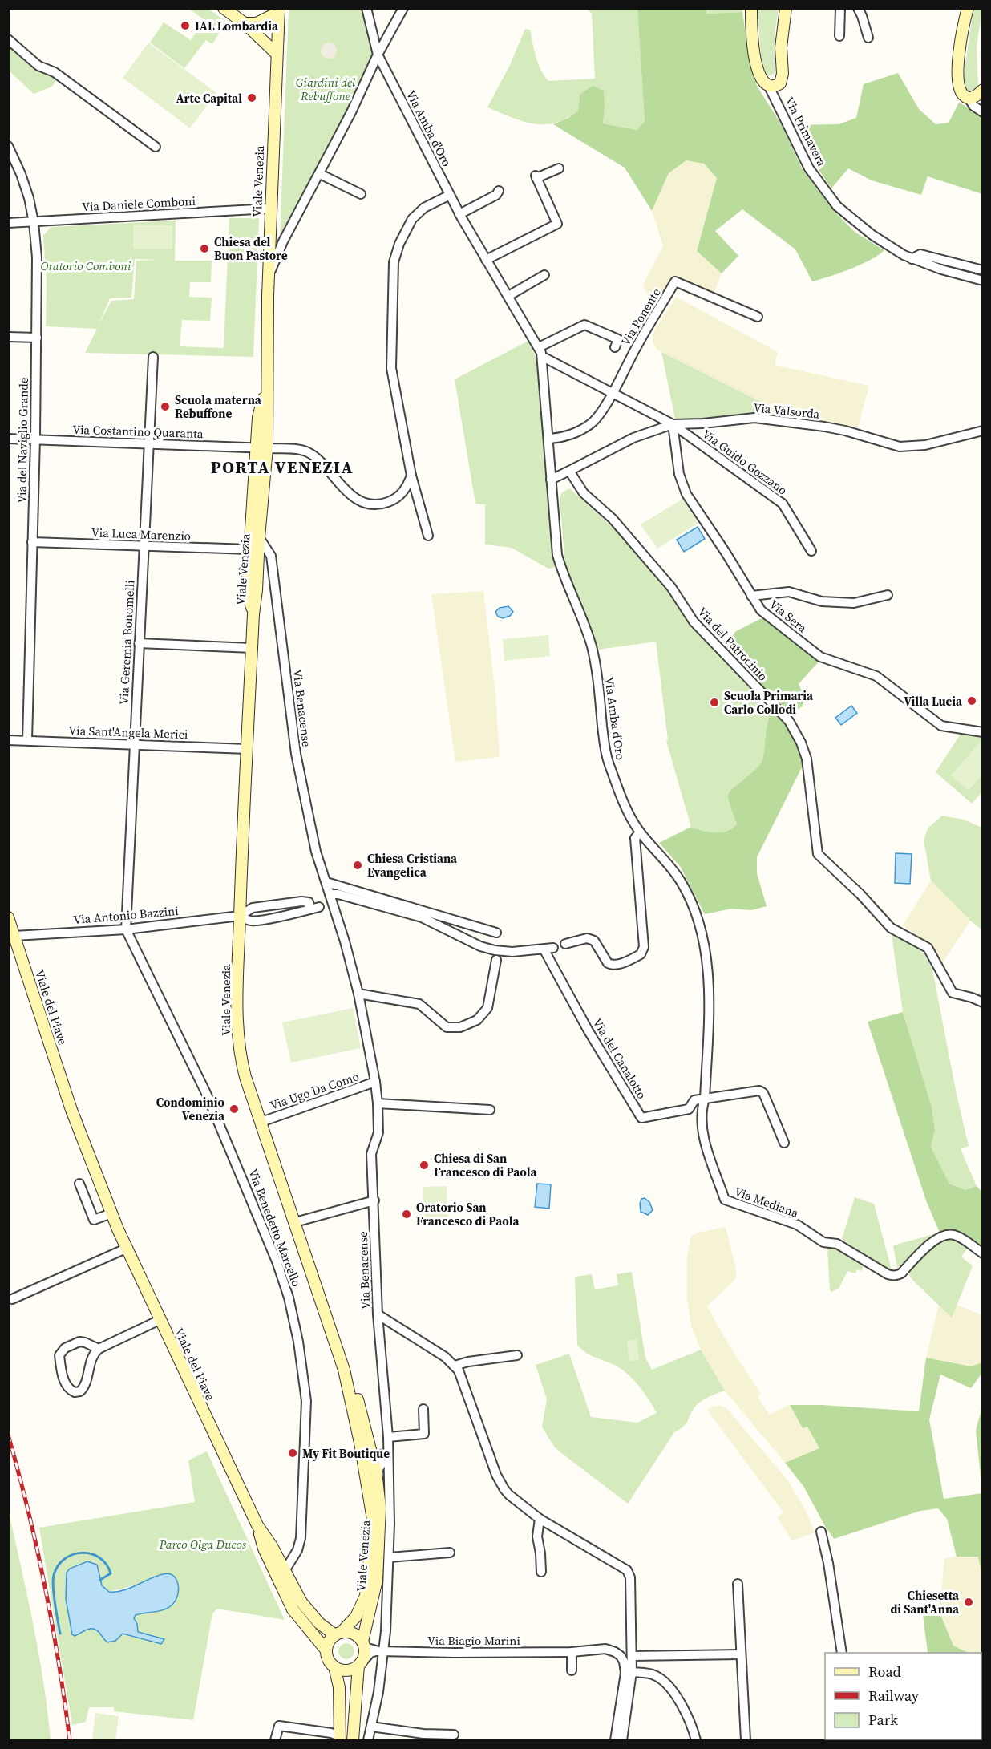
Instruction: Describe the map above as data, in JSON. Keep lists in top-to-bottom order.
{
  "streets": {
    "street": [
      "Via Amba d'Oro",
      "Via Primavera",
      "Viale Venezia",
      "Via Daniele Comboni",
      "Via Ponente",
      "Via Valsorda",
      "Via Costantino Quaranta",
      "Via del Naviglio Grande",
      "Via Guido Gozzano",
      "Via Luca Marenzio",
      "Via Sera",
      "Via Geremia Bonomelli",
      "Via del Patrocinio",
      "Via Benacense",
      "Via Sant'Angela Merici",
      "Via Antonio Bazzini",
      "Viale del Piave",
      "Via del Canalotto",
      "Via Ugo Da Como",
      "Via Mediana",
      "Via Benedetto Marcello",
      "Via Biagio Marini"
    ]
  },
  "crossings": [
    ["Via Amba d'Oro", "Via del Canalotto"],
    ["Via Amba d'Oro", "Via Mediana"],
    ["Viale Venezia", "Via Daniele Comboni"],
    ["Viale Venezia", "Via Costantino Quaranta"],
    ["Viale Venezia", "Via Luca Marenzio"],
    ["Viale Venezia", "Via Benacense"],
    ["Viale Venezia", "Via Sant'Angela Merici"],
    ["Viale Venezia", "Via Antonio Bazzini"],
    ["Viale Venezia", "Viale del Piave"],
    ["Viale Venezia", "Via Ugo Da Como"],
    ["Viale Venezia", "Via Biagio Marini"],
    ["Via Daniele Comboni", "Via del Naviglio Grande"],
    ["Via Valsorda", "Via Guido Gozzano"],
    ["Via Valsorda", "Via Sera"],
    ["Via Valsorda", "Via del Patrocinio"],
    ["Via Costantino Quaranta", "Via del Naviglio Grande"],
    ["Via Costantino Quaranta", "Via Geremia Bonomelli"],
    ["Via del Naviglio Grande", "Via Luca Marenzio"],
    ["Via del Naviglio Grande", "Via Sant'Angela Merici"],
    ["Via Guido Gozzano", "Via Sera"],
    ["Via Luca Marenzio", "Via Geremia Bonomelli"],
    ["Via Geremia Bonomelli", "Via Sant'Angela Merici"],
    ["Via Geremia Bonomelli", "Via Antonio Bazzini"],
    ["Via Geremia Bonomelli", "Via Benedetto Marcello"],
    ["Via Benacense", "Via del Canalotto"],
    ["Via Benacense", "Via Ugo Da Como"],
    ["Via Benacense", "Via Biagio Marini"],
    ["Via Antonio Bazzini", "Viale del Piave"],
    ["Via Antonio Bazzini", "Via Benedetto Marcello"],
    ["Viale del Piave", "Via Benedetto Marcello"],
    ["Viale del Piave", "Via Biagio Marini"]
  ],
  "districts": ["PORTA VENEZIA"],
  "parks": ["Giardini del Rebuffone", "Oratorio Comboni", "Parco Olga Ducos"],
  "places": [
    "IAL Lombardia",
    "Arte Capital",
    "Chiesa del Buon Pastore",
    "Scuola materna Rebuffone",
    "Villa Lucia",
    "Scuola Primaria Carlo Collodi",
    "Chiesa Cristiana Evangelica",
    "Condominio Venezia",
    "Chiesa di San Francesco di Paola",
    "Oratorio San Francesco di Paola",
    "My Fit Boutique",
    "Chiesetta di Sant'Anna"
  ],
  "legend": ["Road", "Railway", "Park"]
}
